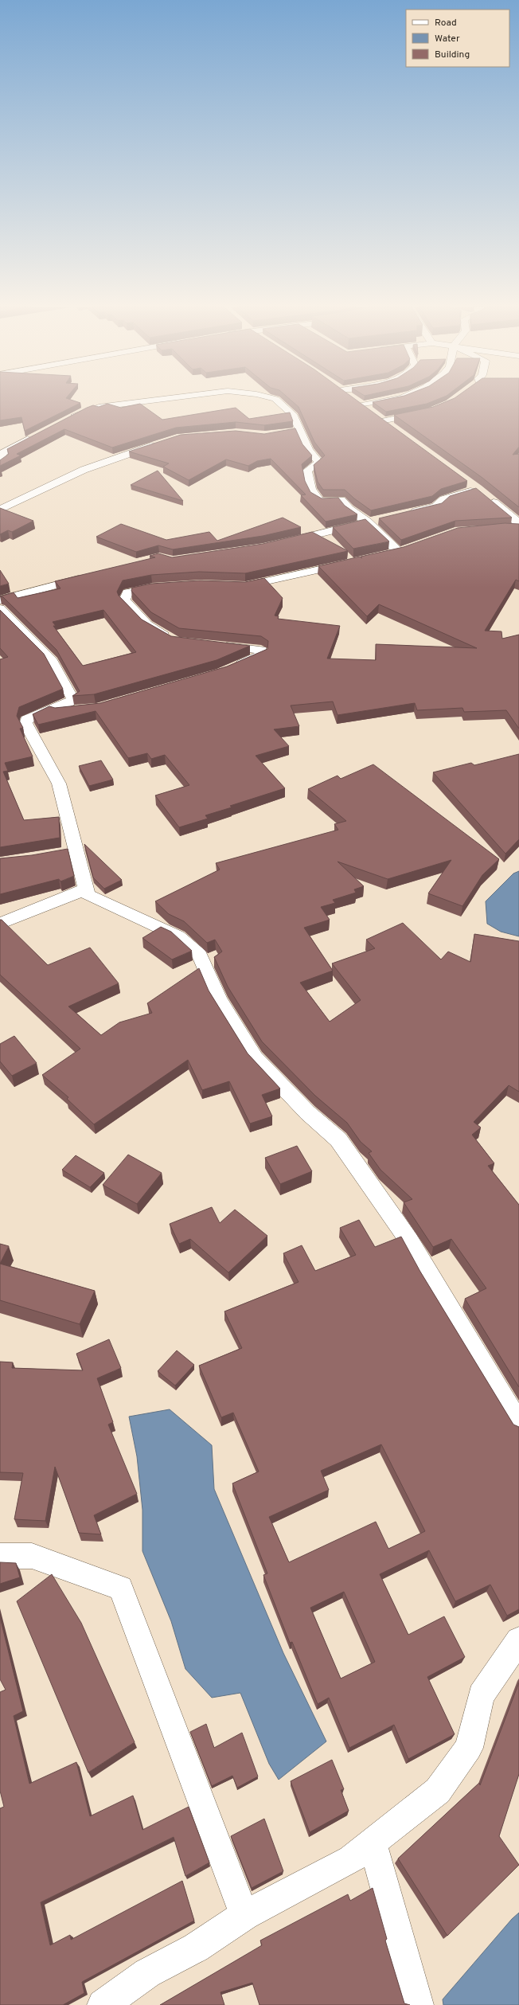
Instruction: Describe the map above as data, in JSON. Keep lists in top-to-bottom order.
{
  "legend": ["Road", "Water", "Building"]
}
